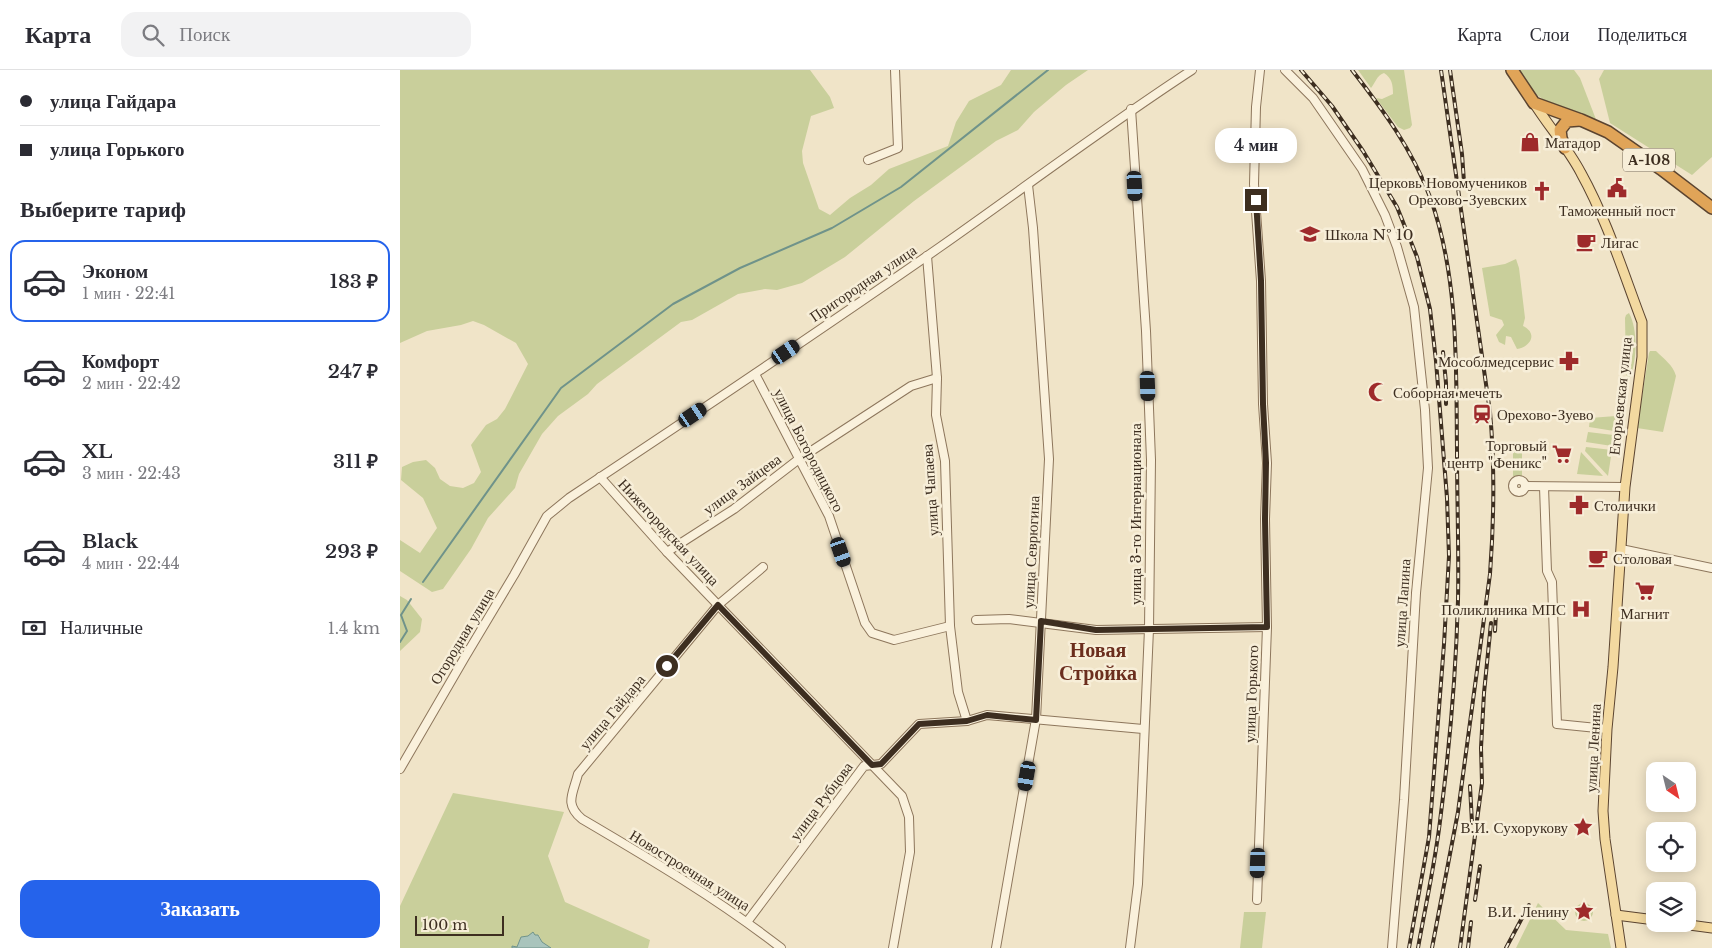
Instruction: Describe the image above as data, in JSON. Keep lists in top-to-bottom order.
{
  "streets": {
    "highway": ["А-108", "Егорьевская улица"],
    "main road": ["улица Ленина"],
    "street": [
      "Пригородная улица",
      "улица Богородицкого",
      "улица Зайцева",
      "улица Чапаева",
      "улица 3-го Интернационала",
      "Нижегородская улица",
      "улица Севрюгина",
      "улица Лапина",
      "Огородная улица",
      "улица Горького",
      "улица Гайдара",
      "улица Рубцова",
      "Новостроечная улица"
    ]
  },
  "crossings": [
    ["А-108", "Егорьевская улица"],
    ["Пригородная улица", "улица Богородицкого"],
    ["Пригородная улица", "улица Чапаева"],
    ["Пригородная улица", "улица 3-го Интернационала"],
    ["Пригородная улица", "Нижегородская улица"],
    ["Пригородная улица", "улица Севрюгина"],
    ["Пригородная улица", "Огородная улица"],
    ["Егорьевская улица", "улица Ленина"],
    ["улица Богородицкого", "улица Зайцева"],
    ["улица Богородицкого", "улица Чапаева"],
    ["улица Зайцева", "улица Чапаева"],
    ["улица Зайцева", "Нижегородская улица"],
    ["улица Чапаева", "улица Рубцова"],
    ["улица 3-го Интернационала", "улица Рубцова"],
    ["Нижегородская улица", "улица Гайдара"],
    ["Нижегородская улица", "улица Рубцова"],
    ["улица Севрюгина", "улица Рубцова"],
    ["улица Гайдара", "Новостроечная улица"],
    ["улица Рубцова", "Новостроечная улица"]
  ],
  "districts": ["Новая Стройка"],
  "places": {
    "shop": ["Матадор"],
    "public building": ["Таможенный пост"],
    "church": ["Церковь Новомучеников Орехово-Зуевских"],
    "school or university": ["Школа № 10"],
    "cafe": ["Лигас", "Столовая"],
    "pharmacy": ["Мособлмедсервис", "Столички"],
    "mosque": ["Соборная мечеть"],
    "station": ["Орехово-Зуево"],
    "supermarket": ["Торговый центр \"Феникс\"", "Магнит"],
    "hospital": ["Поликлиника МПС"],
    "place": ["В.И. Сухорукову", "В.И. Ленину"]
  },
  "scale_bar": "100 m",
  "north": "bottom right",
  "page": {
    "header": "Карта",
    "search": "Поиск",
    "nav": ["Карта", "Слои", "Поделиться"],
    "banner": ["улица Гайдара", "улица Горького"],
    "bubble": "4 мин",
    "heading": "Выберите тариф",
    "list": [
      {
        "name": "Эконом",
        "note": "1 мин · 22:41",
        "value": "183 ₽"
      },
      {
        "name": "Комфорт",
        "note": "2 мин · 22:42",
        "value": "247 ₽"
      },
      {
        "name": "XL",
        "note": "3 мин · 22:43",
        "value": "311 ₽"
      },
      {
        "name": "Black",
        "note": "4 мин · 22:44",
        "value": "293 ₽"
      }
    ],
    "pay": ["Наличные", "1.4 km"],
    "buttons": "Заказать",
    "scale": "100 m"
  }
}
